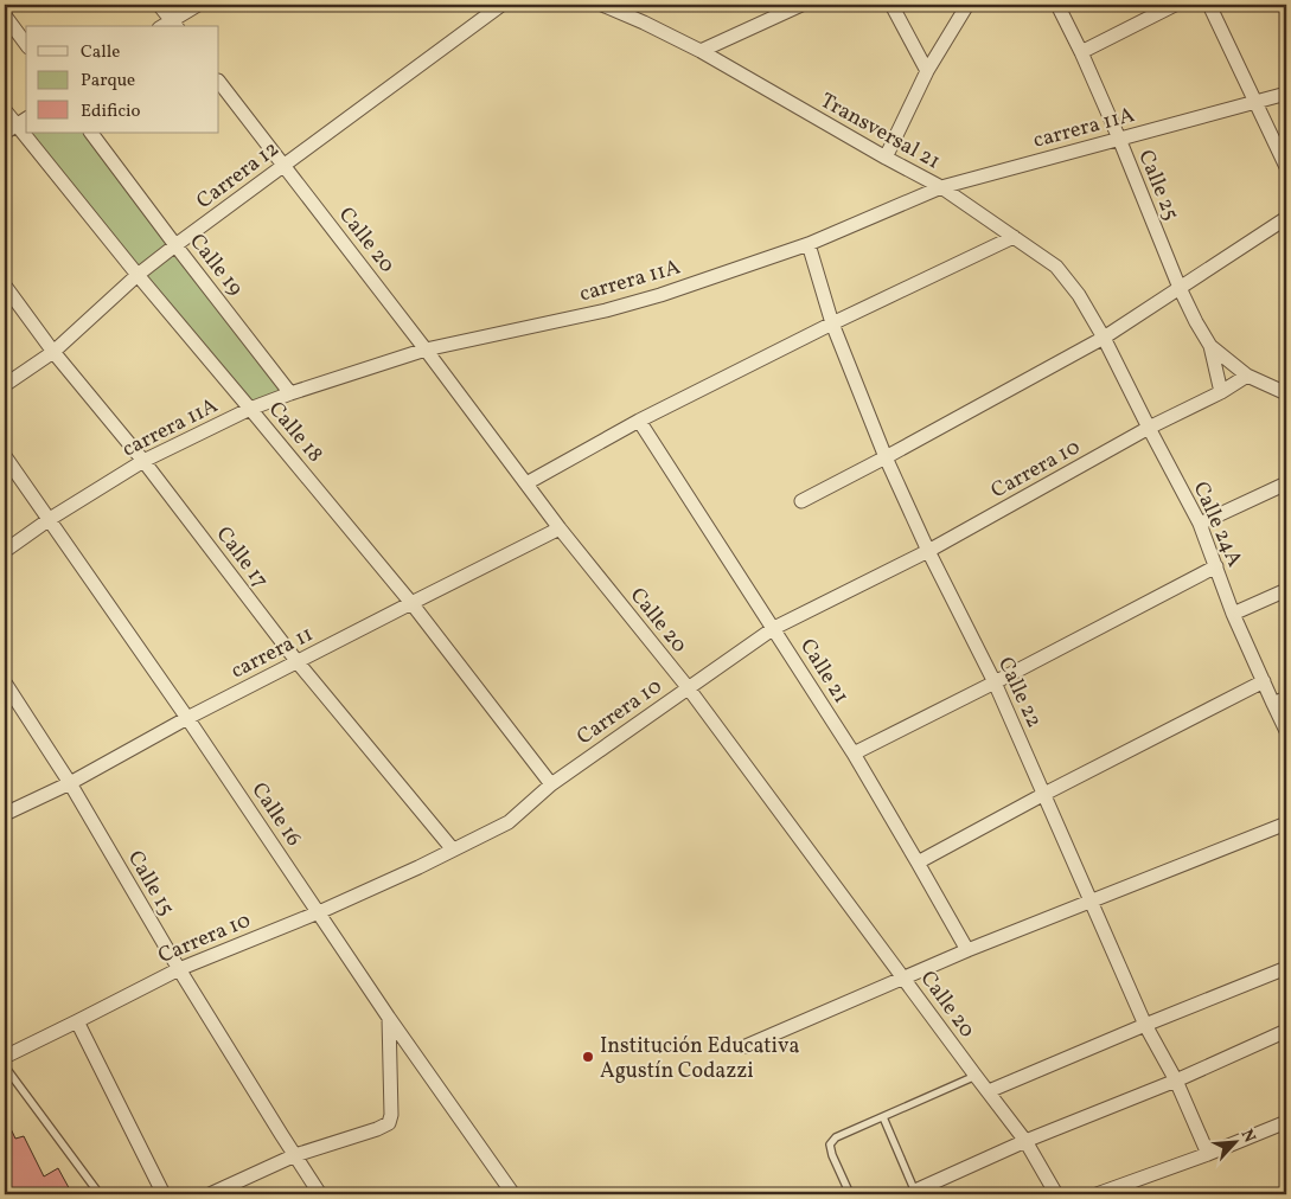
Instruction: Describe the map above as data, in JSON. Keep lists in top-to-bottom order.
{
  "streets": {
    "street": [
      "carrera 11A",
      "Transversal 21",
      "Carrera 12",
      "Calle 25",
      "Calle 20",
      "Calle 19",
      "Calle 18",
      "Carrera 10",
      "Calle 24A",
      "Calle 17",
      "carrera 11",
      "Calle 21",
      "Calle 22",
      "Calle 16",
      "Calle 15"
    ]
  },
  "crossings": [
    ["carrera 11A", "Transversal 21"],
    ["carrera 11A", "Calle 25"],
    ["carrera 11A", "Calle 20"],
    ["carrera 11A", "Calle 19"],
    ["carrera 11A", "Calle 18"],
    ["carrera 11A", "Calle 17"],
    ["carrera 11A", "Calle 22"],
    ["carrera 11A", "Calle 16"],
    ["Transversal 21", "Calle 24A"],
    ["Carrera 12", "Calle 20"],
    ["Carrera 12", "Calle 19"],
    ["Carrera 12", "Calle 18"],
    ["Carrera 12", "Calle 17"],
    ["Calle 25", "Carrera 10"],
    ["Calle 20", "Carrera 10"],
    ["Calle 20", "carrera 11"],
    ["Calle 18", "Carrera 10"],
    ["Calle 18", "carrera 11"],
    ["Carrera 10", "Calle 24A"],
    ["Carrera 10", "Calle 17"],
    ["Carrera 10", "Calle 21"],
    ["Carrera 10", "Calle 22"],
    ["Carrera 10", "Calle 16"],
    ["Carrera 10", "Calle 15"],
    ["Calle 17", "carrera 11"],
    ["carrera 11", "Calle 16"],
    ["carrera 11", "Calle 15"]
  ],
  "places": ["Institución Educativa Agustín Codazzi"],
  "legend": ["Calle", "Parque", "Edificio"],
  "north": "top right"
}
